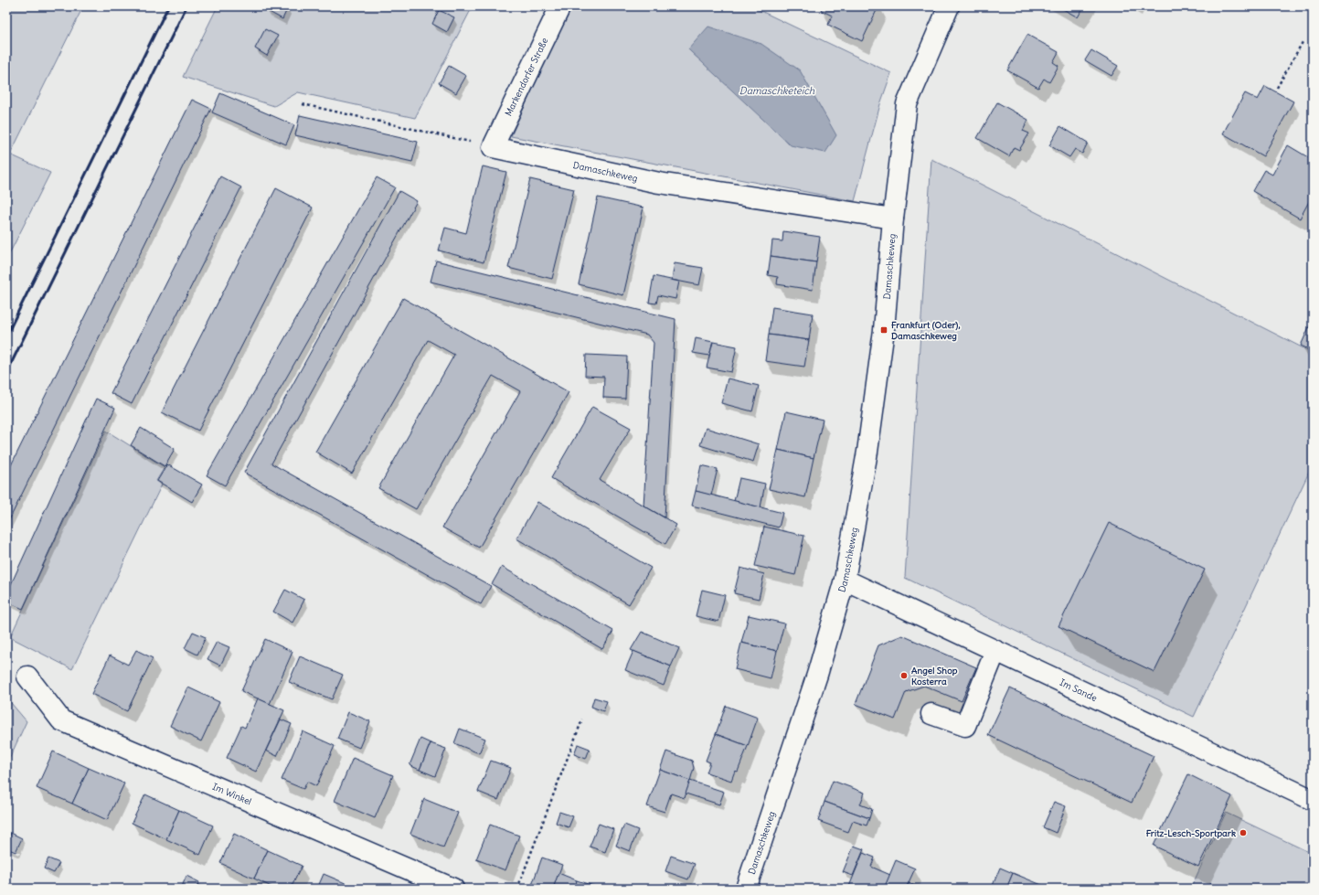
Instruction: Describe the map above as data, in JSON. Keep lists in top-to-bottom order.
{
  "streets": {
    "street": [
      "Markendorfer Straße",
      "Damaschkeweg",
      "Im Sande",
      "Im Winkel"
    ]
  },
  "crossings": [
    ["Markendorfer Straße", "Damaschkeweg"],
    ["Damaschkeweg", "Im Sande"]
  ],
  "water": ["Damaschketeich"],
  "places": {
    "transit": ["Frankfurt (Oder), Damaschkeweg"],
    "other": ["Angel Shop Kosterra", "Fritz-Lesch-Sportpark"]
  }
}
